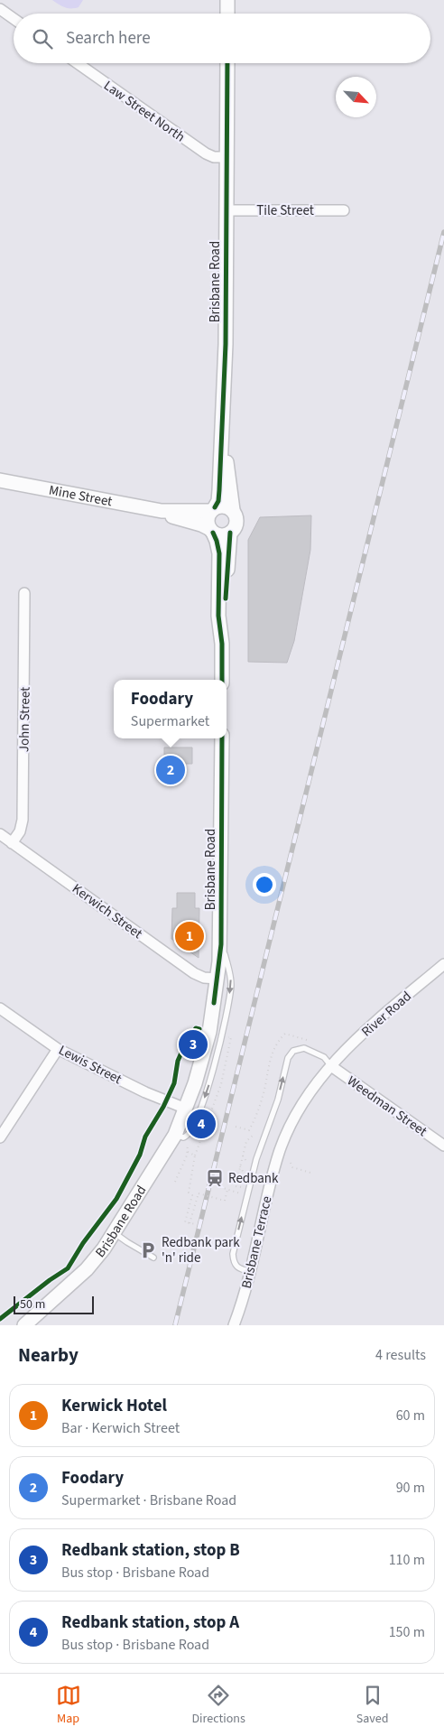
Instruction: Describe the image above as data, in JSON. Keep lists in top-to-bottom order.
{
  "streets": {
    "main road": ["Brisbane Road", "Mine Street"],
    "street": [
      "Law Street North",
      "Tile Street",
      "John Street",
      "Kerwich Street",
      "River Road",
      "Lewis Street",
      "Weedman Street",
      "Brisbane Terrace"
    ]
  },
  "crossings": [
    ["Law Street North", "Brisbane Road"],
    ["Tile Street", "Brisbane Road"],
    ["Brisbane Road", "Mine Street"],
    ["Brisbane Road", "Kerwich Street"],
    ["Brisbane Road", "Lewis Street"],
    ["John Street", "Kerwich Street"],
    ["River Road", "Weedman Street"],
    ["River Road", "Brisbane Terrace"],
    ["Weedman Street", "Brisbane Terrace"]
  ],
  "places": {
    "station": ["Redbank"],
    "parking": ["Redbank park 'n' ride"]
  },
  "scale_bar": "50 m",
  "north": "bottom right",
  "page": {
    "search": "Search here",
    "popup": ["Foodary", "Supermarket"],
    "pins": [
      "2",
      "1",
      "3",
      "4"
    ],
    "scale": "50 m",
    "heading": ["Nearby", "4 results"],
    "list": [
      {
        "mark": "1",
        "name": "Kerwick Hotel",
        "note": "Bar · Kerwich Street",
        "value": "60 m"
      },
      {
        "mark": "2",
        "name": "Foodary",
        "note": "Supermarket · Brisbane Road",
        "value": "90 m"
      },
      {
        "mark": "3",
        "name": "Redbank station, stop B",
        "note": "Bus stop · Brisbane Road",
        "value": "110 m"
      },
      {
        "mark": "4",
        "name": "Redbank station, stop A",
        "note": "Bus stop · Brisbane Road",
        "value": "150 m"
      }
    ],
    "nav": ["Map", "Directions", "Saved"]
  }
}
